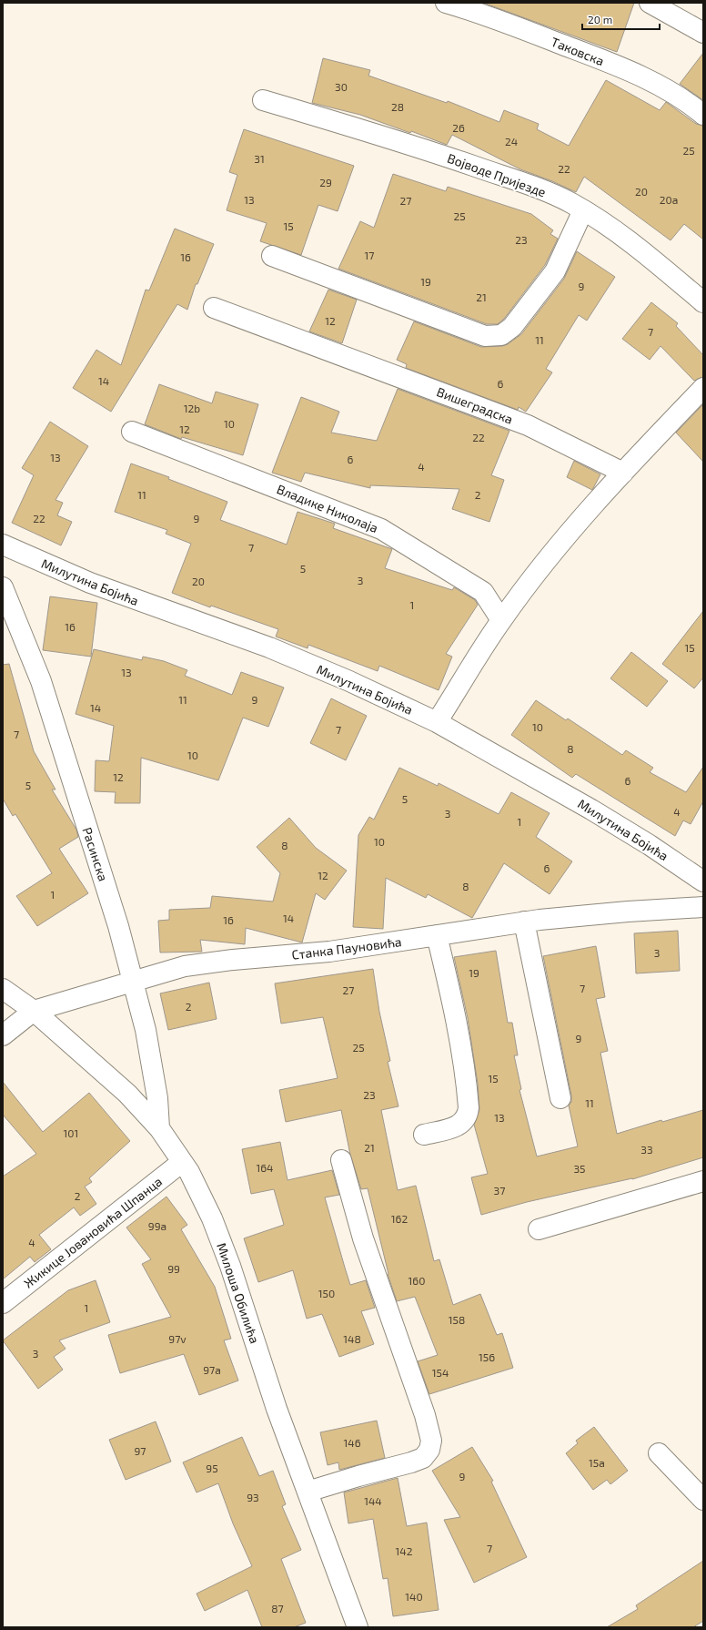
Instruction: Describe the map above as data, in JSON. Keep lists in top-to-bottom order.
{
  "streets": {
    "street": [
      "Таковска",
      "Војводе Пријезде",
      "Вишеградска",
      "Владике Николаја",
      "Милутина Бојића",
      "Расинска",
      "Станка Пауновића",
      "Жикице Јовановића Шпанца",
      "Милоша Обилића"
    ]
  },
  "crossings": [
    ["Расинска", "Станка Пауновића"],
    ["Расинска", "Милоша Обилића"],
    ["Станка Пауновића", "Милоша Обилића"],
    ["Жикице Јовановића Шпанца", "Милоша Обилића"]
  ],
  "house_numbers": [
    "30",
    "28",
    "26",
    "24",
    "25",
    "31",
    "22",
    "29",
    "20",
    "13",
    "20a",
    "27",
    "25",
    "15",
    "23",
    "17",
    "16",
    "19",
    "9",
    "21",
    "12",
    "7",
    "11",
    "14",
    "6",
    "12b",
    "10",
    "12",
    "22",
    "13",
    "6",
    "4",
    "11",
    "2",
    "22",
    "9",
    "7",
    "5",
    "3",
    "20",
    "1",
    "16",
    "15",
    "13",
    "11",
    "9",
    "14",
    "10",
    "7",
    "7",
    "8",
    "10",
    "12",
    "6",
    "5",
    "5",
    "4",
    "3",
    "1",
    "10",
    "8",
    "6",
    "12",
    "8",
    "1",
    "14",
    "16",
    "3",
    "19",
    "7",
    "27",
    "2",
    "9",
    "25",
    "15",
    "23",
    "11",
    "13",
    "101",
    "21",
    "33",
    "164",
    "35",
    "37",
    "2",
    "162",
    "99a",
    "4",
    "99",
    "160",
    "150",
    "1",
    "158",
    "97v",
    "148",
    "3",
    "156",
    "97a",
    "154",
    "146",
    "97",
    "15a",
    "95",
    "9",
    "93",
    "144",
    "7",
    "142",
    "140",
    "87"
  ],
  "scale_bar": "20 m"
}
